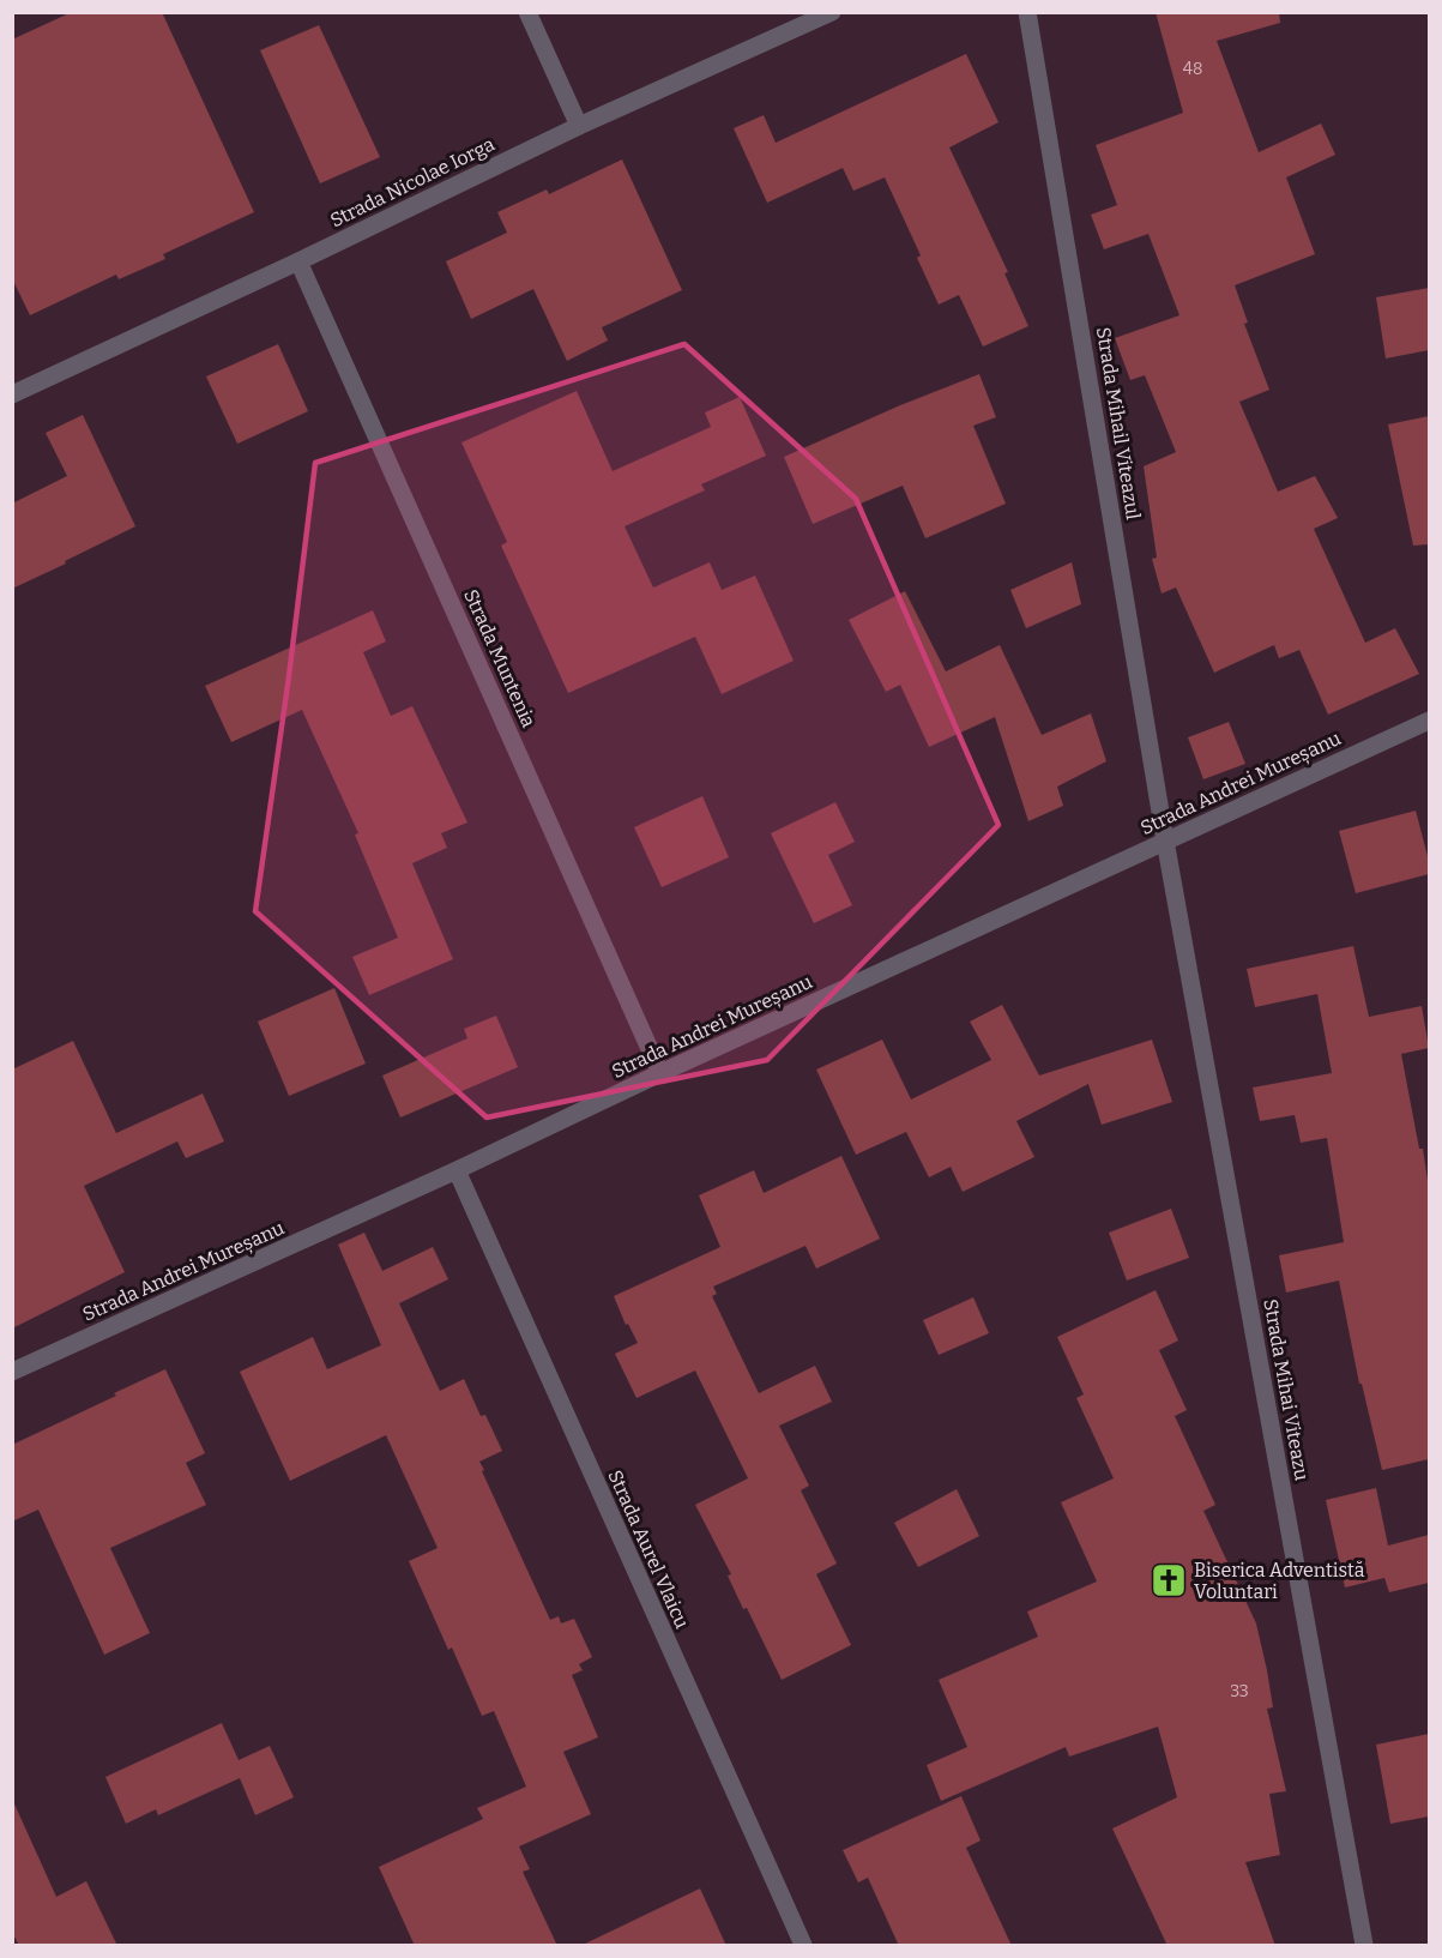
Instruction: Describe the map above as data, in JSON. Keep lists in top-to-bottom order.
{
  "streets": {
    "street": [
      "Strada Nicolae Iorga",
      "Strada Mihail Viteazul",
      "Strada Muntenia",
      "Strada Andrei Mureșanu",
      "Strada Mihai Viteazu",
      "Strada Aurel Vlaicu"
    ]
  },
  "crossings": [
    ["Strada Nicolae Iorga", "Strada Muntenia"],
    ["Strada Mihail Viteazul", "Strada Andrei Mureșanu"],
    ["Strada Mihail Viteazul", "Strada Mihai Viteazu"],
    ["Strada Muntenia", "Strada Andrei Mureșanu"],
    ["Strada Andrei Mureșanu", "Strada Mihai Viteazu"],
    ["Strada Andrei Mureșanu", "Strada Aurel Vlaicu"]
  ],
  "places": {
    "church": ["Biserica Adventistă Voluntari"]
  },
  "house_numbers": ["48", "33"]
}
